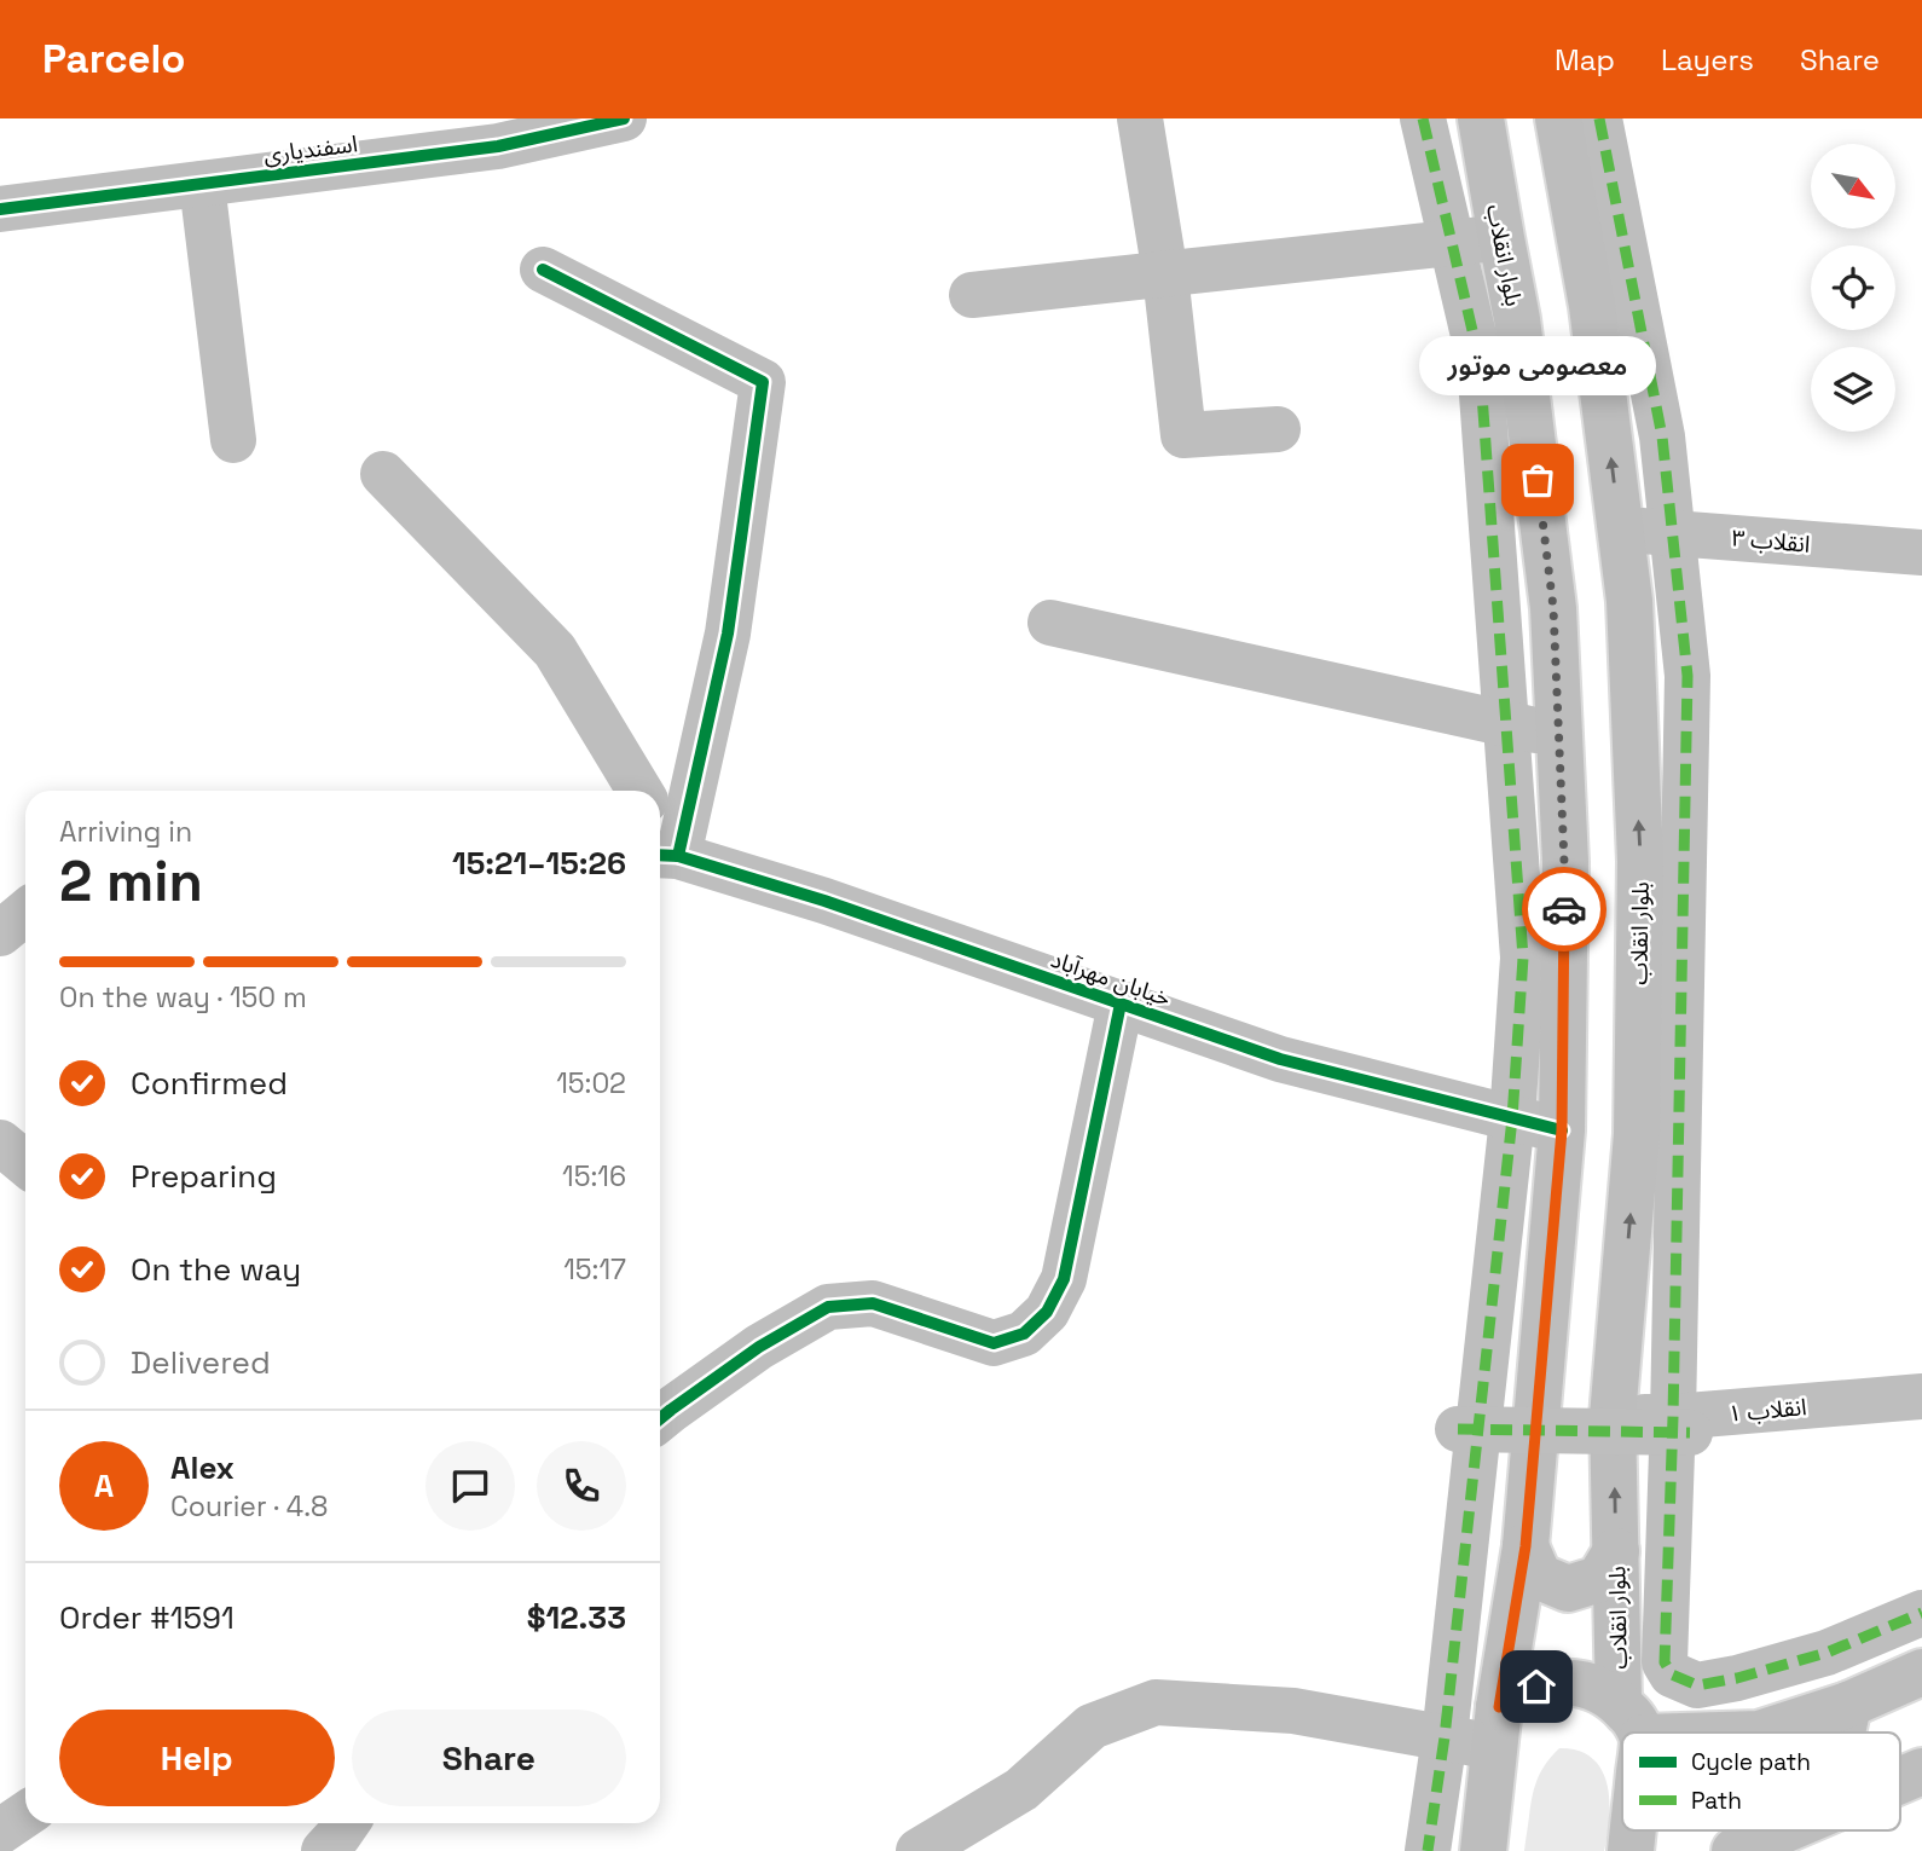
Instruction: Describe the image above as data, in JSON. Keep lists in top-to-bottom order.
{
  "streets": {
    "main road": ["بلوار انقلاب"],
    "street": [
      "اسفندیاری",
      "انقلاب ۳",
      "خیابان مهرآباد",
      "انقلاب ۱"
    ]
  },
  "crossings": [
    ["بلوار انقلاب", "انقلاب ۳"],
    ["بلوار انقلاب", "خیابان مهرآباد"],
    ["بلوار انقلاب", "انقلاب ۱"]
  ],
  "places": ["معصومی موتور"],
  "legend": ["Cycle path", "Path"],
  "north": "bottom right",
  "page": {
    "header": "Parcelo",
    "nav": ["Map", "Layers", "Share"],
    "bubble": "معصومی موتور",
    "heading": ["2 min", "Arriving in", "15:21–15:26"],
    "panel": [
      "Alex",
      "Courier · 4.8",
      "Order #1591",
      "$12.33"
    ],
    "bar": "On the way · 150 m",
    "list": [
      ["Confirmed", "15:02"],
      ["Preparing", "15:16"],
      ["On the way", "15:17"],
      "Delivered"
    ],
    "round": "A",
    "buttons": ["Help", "Share"]
  }
}
